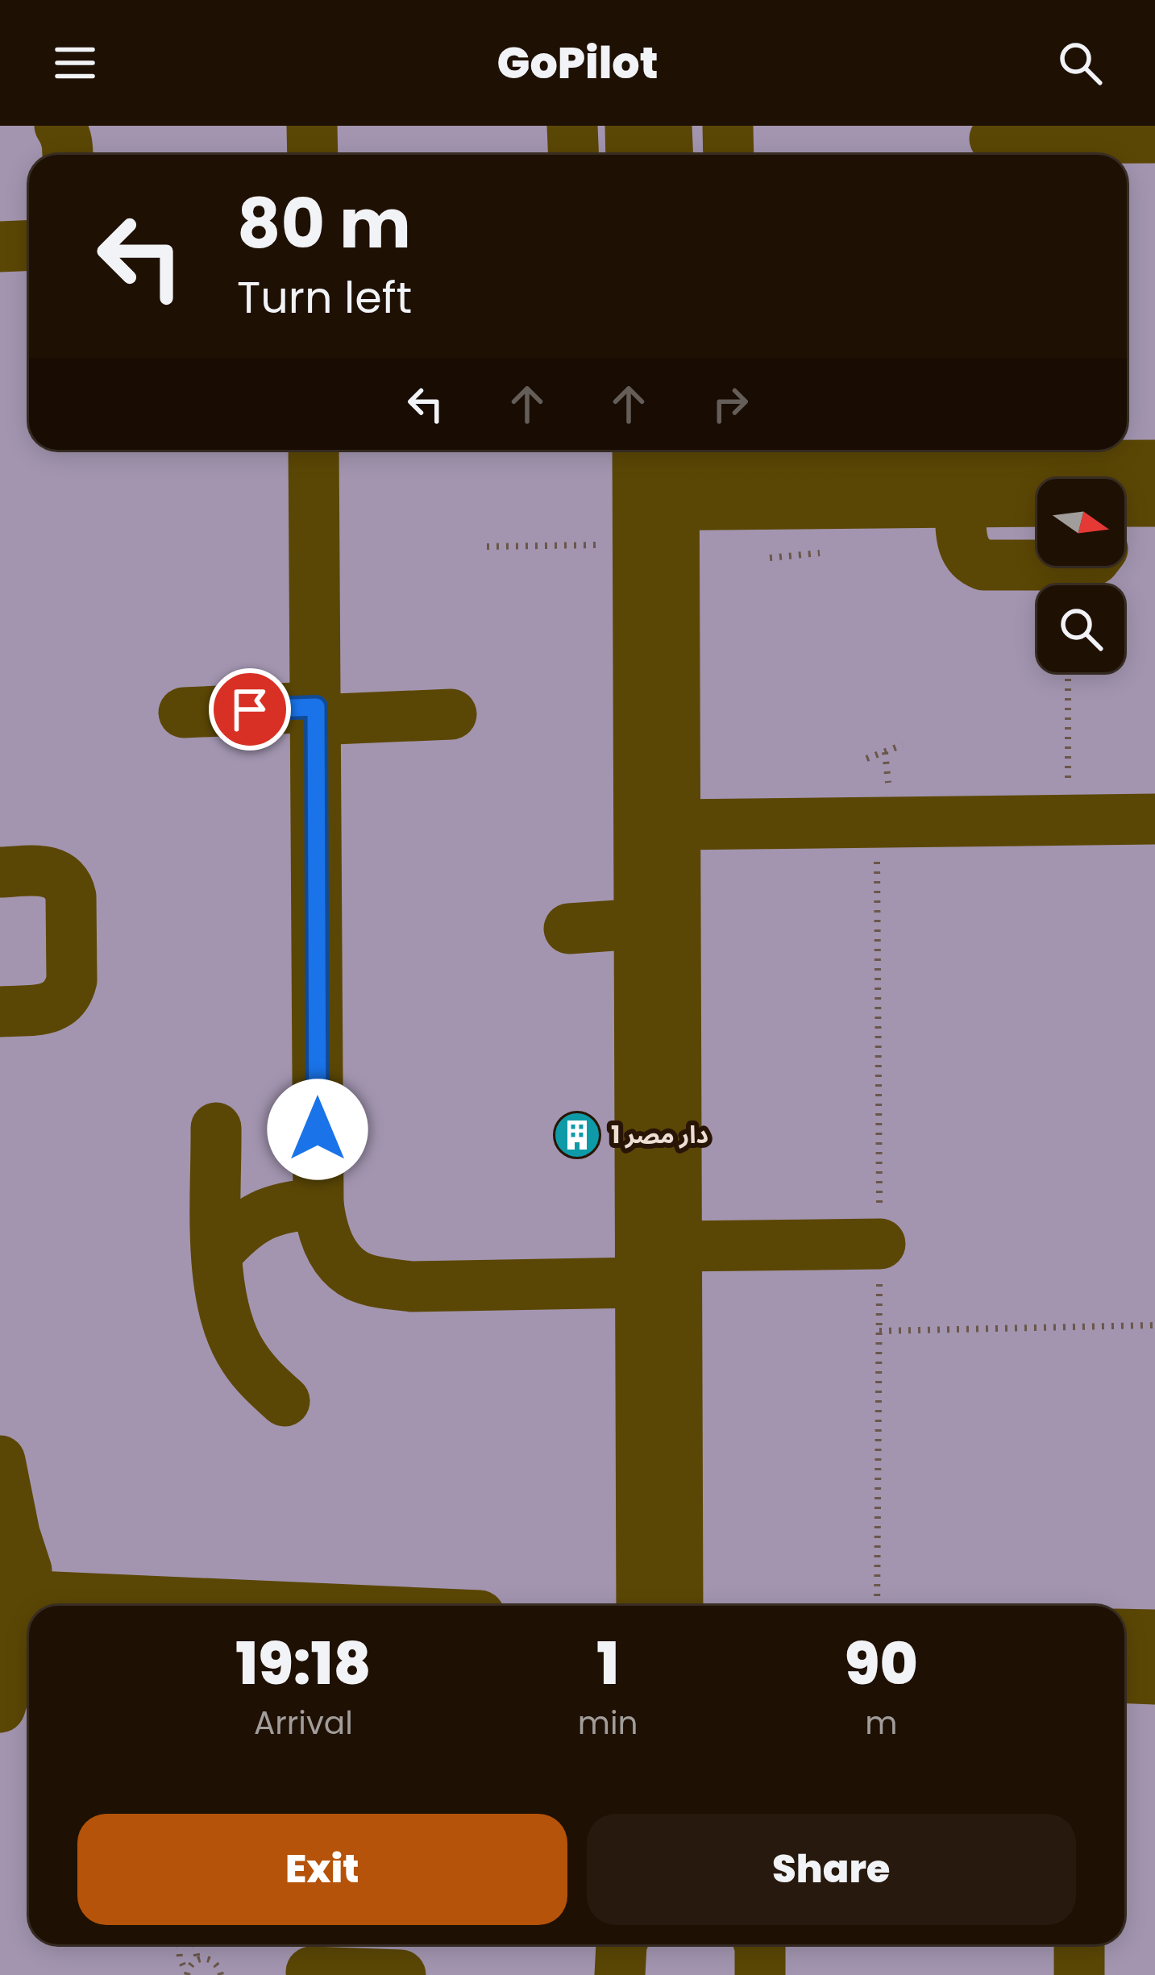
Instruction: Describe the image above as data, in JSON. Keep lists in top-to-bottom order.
{
  "places": {
    "building": ["دار مصر 1"]
  },
  "north": "right",
  "page": {
    "header": "GoPilot",
    "turn": ["80 m", "Turn left"],
    "eta": [
      "19:18",
      "Arrival",
      "1",
      "min",
      "90",
      "m"
    ],
    "buttons": ["Exit", "Share"]
  }
}
